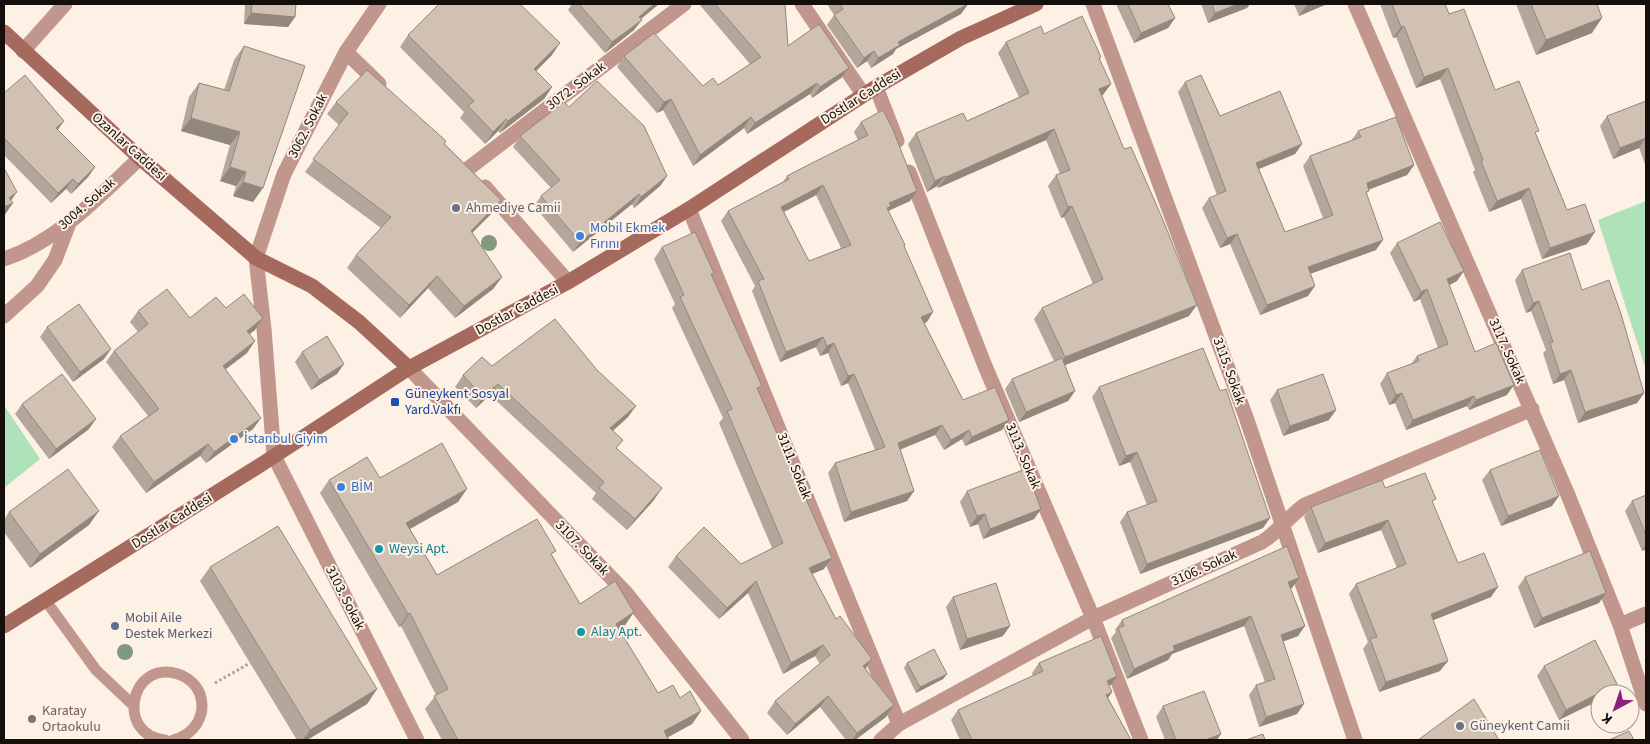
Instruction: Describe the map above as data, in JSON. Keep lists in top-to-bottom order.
{
  "streets": {
    "main road": ["Dostlar Caddesi", "Ozanlar Caddesi"],
    "street": [
      "3072. Sokak",
      "3062. Sokak",
      "3004. Sokak",
      "3117. Sokak",
      "3115. Sokak",
      "3113. Sokak",
      "3111. Sokak",
      "3107. Sokak",
      "3106. Sokak",
      "3103. Sokak"
    ]
  },
  "crossings": [
    ["3072. Sokak", "Dostlar Caddesi"],
    ["Dostlar Caddesi", "Ozanlar Caddesi"],
    ["Dostlar Caddesi", "3113. Sokak"],
    ["Dostlar Caddesi", "3111. Sokak"],
    ["Dostlar Caddesi", "3107. Sokak"],
    ["Dostlar Caddesi", "3103. Sokak"],
    ["3062. Sokak", "Ozanlar Caddesi"],
    ["Ozanlar Caddesi", "3004. Sokak"],
    ["Ozanlar Caddesi", "3107. Sokak"],
    ["3117. Sokak", "3106. Sokak"],
    ["3115. Sokak", "3106. Sokak"],
    ["3113. Sokak", "3106. Sokak"],
    ["3111. Sokak", "3106. Sokak"]
  ],
  "places": {
    "other": [
      "Ahmediye Camii",
      "Mobil Ekmek Fırını",
      "İstanbul Giyim",
      "BİM",
      "Weysi Apt.",
      "Mobil Aile Destek Merkezi",
      "Alay Apt.",
      "Karatay Ortaokulu",
      "Güneykent Camii"
    ],
    "transit": ["Güneykent Sosyal Yard.Vakfı"]
  },
  "north": "bottom left"
}
